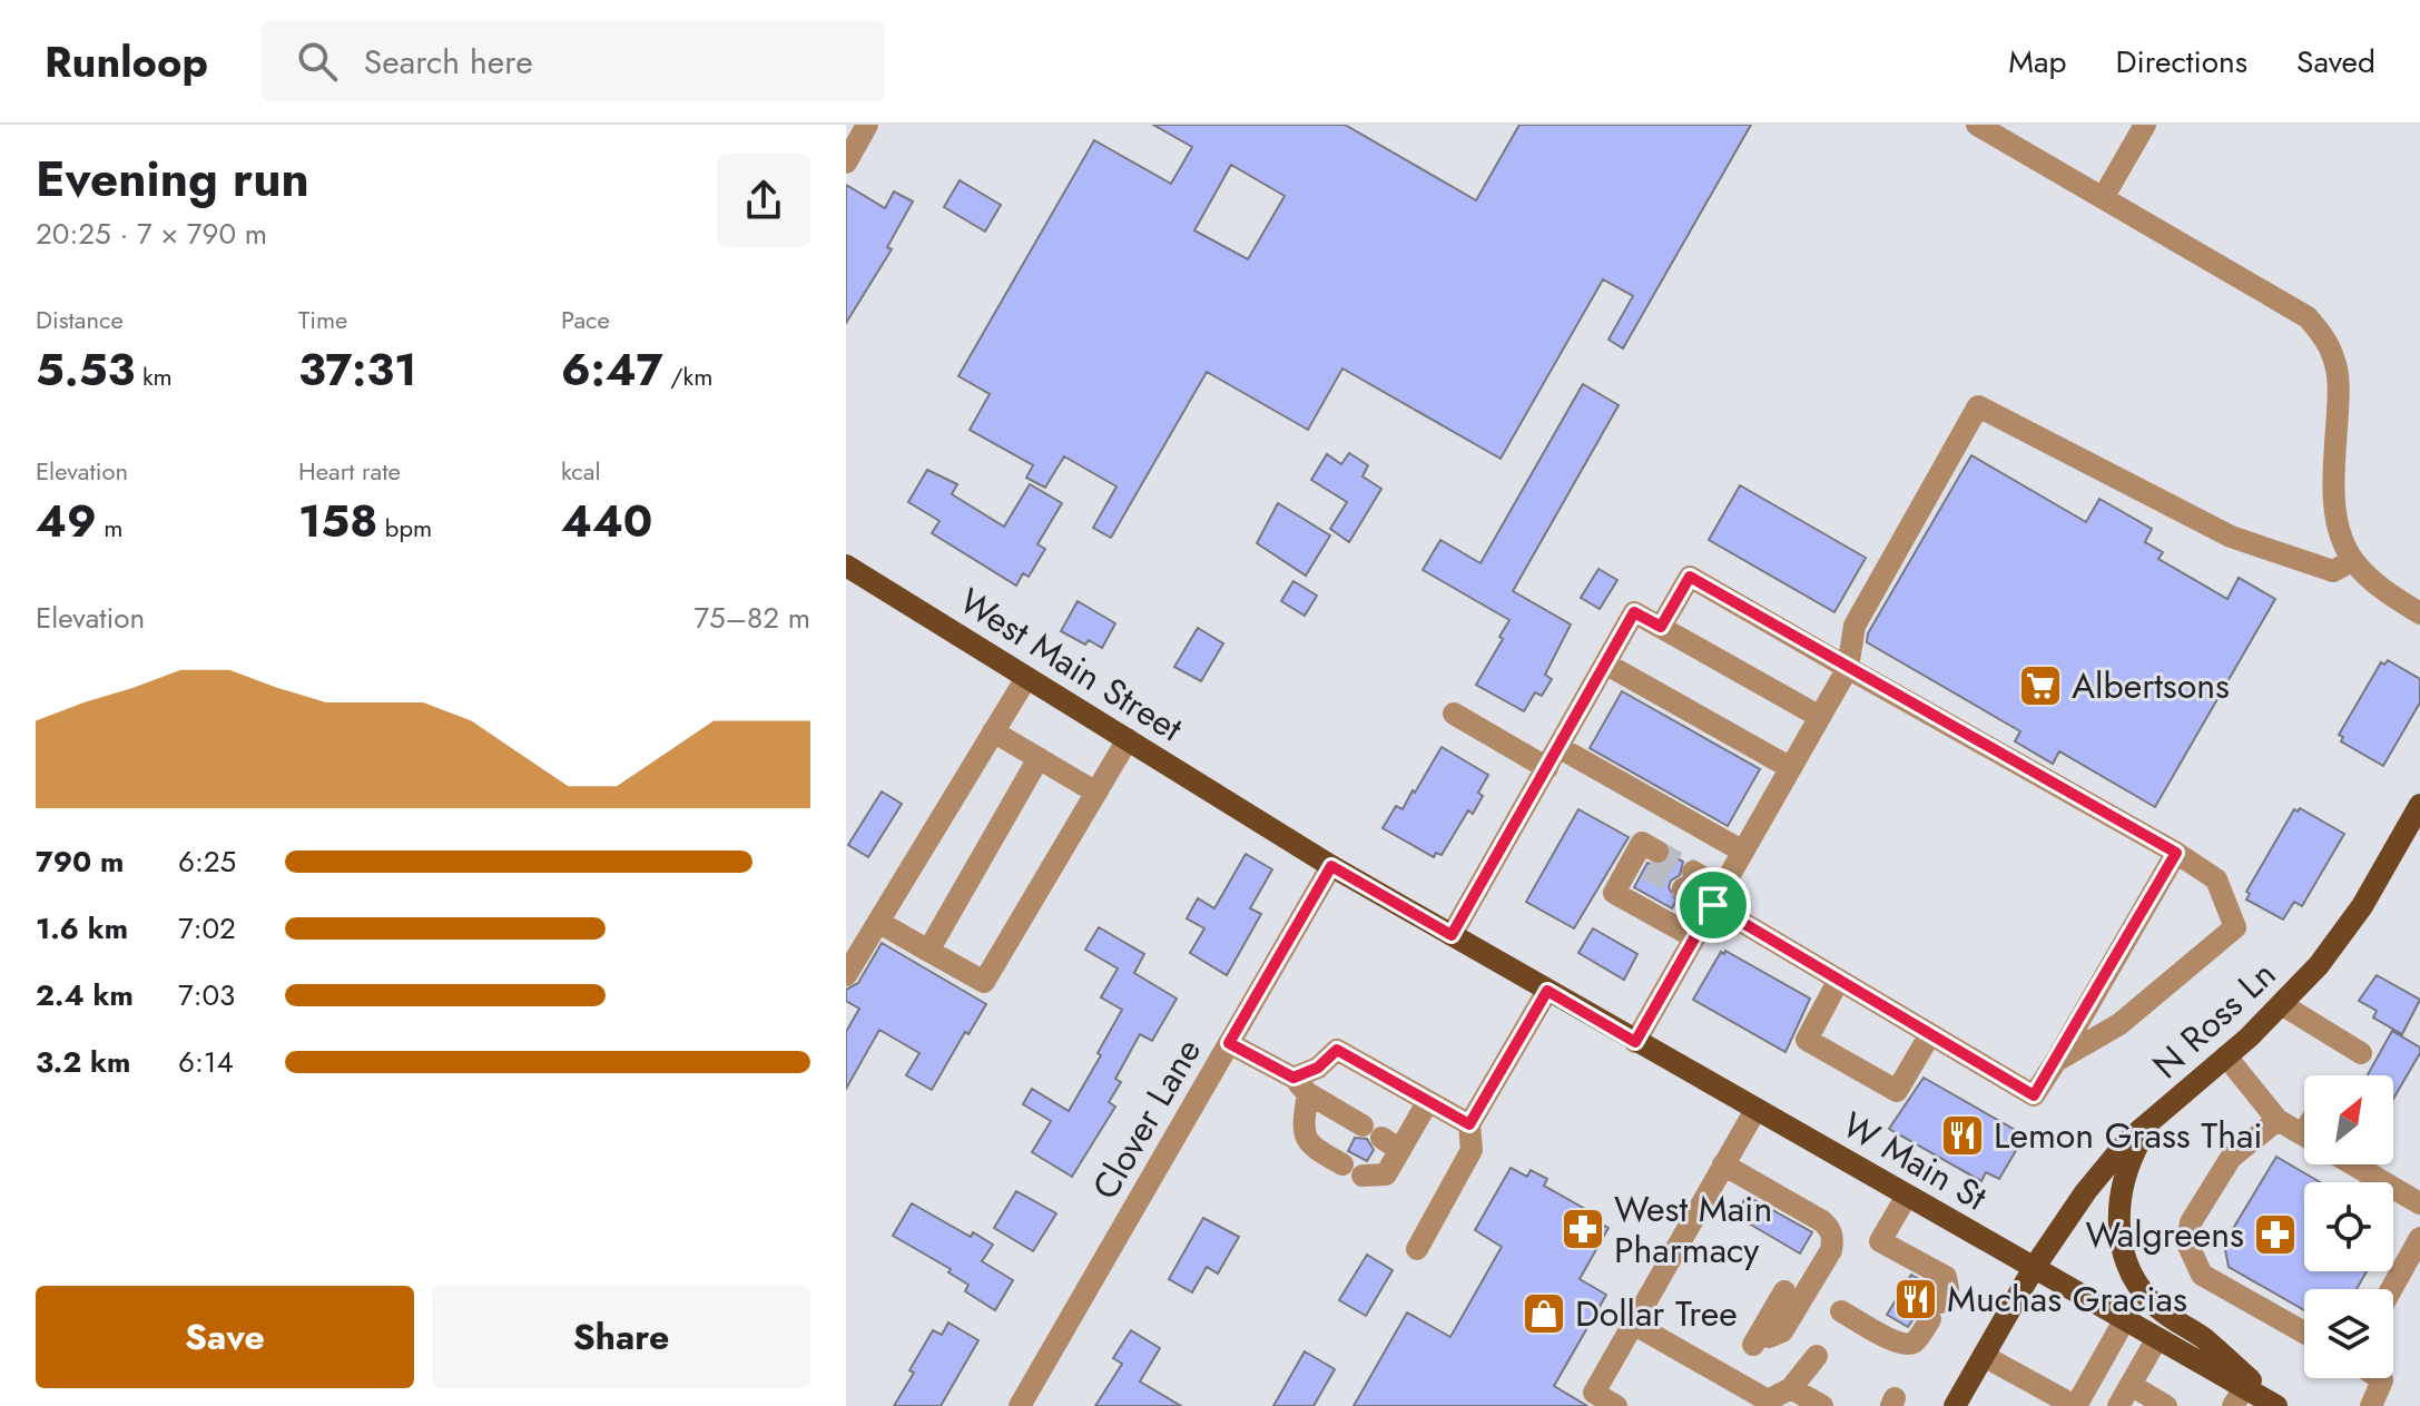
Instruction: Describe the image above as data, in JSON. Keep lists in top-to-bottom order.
{
  "streets": {
    "main road": ["West Main Street", "N Ross Ln", "W Main St"],
    "street": ["Clover Lane"]
  },
  "crossings": [
    ["West Main Street", "Clover Lane"],
    ["N Ross Ln", "W Main St"]
  ],
  "places": {
    "supermarket": ["Albertsons"],
    "restaurant": ["Lemon Grass Thai", "Muchas Gracias"],
    "pharmacy": ["West Main Pharmacy", "Walgreens"],
    "shop": ["Dollar Tree"]
  },
  "north": "top right",
  "page": {
    "header": "Runloop",
    "search": "Search here",
    "nav": ["Map", "Directions", "Saved"],
    "heading": ["Evening run", "20:25 · 7 × 790 m"],
    "stats": [
      ["Distance", "5.53 km"],
      ["Time", "37:31"],
      ["Pace", "6:47 /km"],
      ["Elevation", "49 m"],
      ["Heart rate", "158 bpm"],
      ["kcal", "440"]
    ],
    "chart": ["Elevation", "75–82 m"],
    "list": [
      {
        "name": "790 m",
        "note": "6:25"
      },
      {
        "name": "1.6 km",
        "note": "7:02"
      },
      {
        "name": "2.4 km",
        "note": "7:03"
      },
      {
        "name": "3.2 km",
        "note": "6:14"
      }
    ],
    "buttons": ["Save", "Share"]
  }
}
